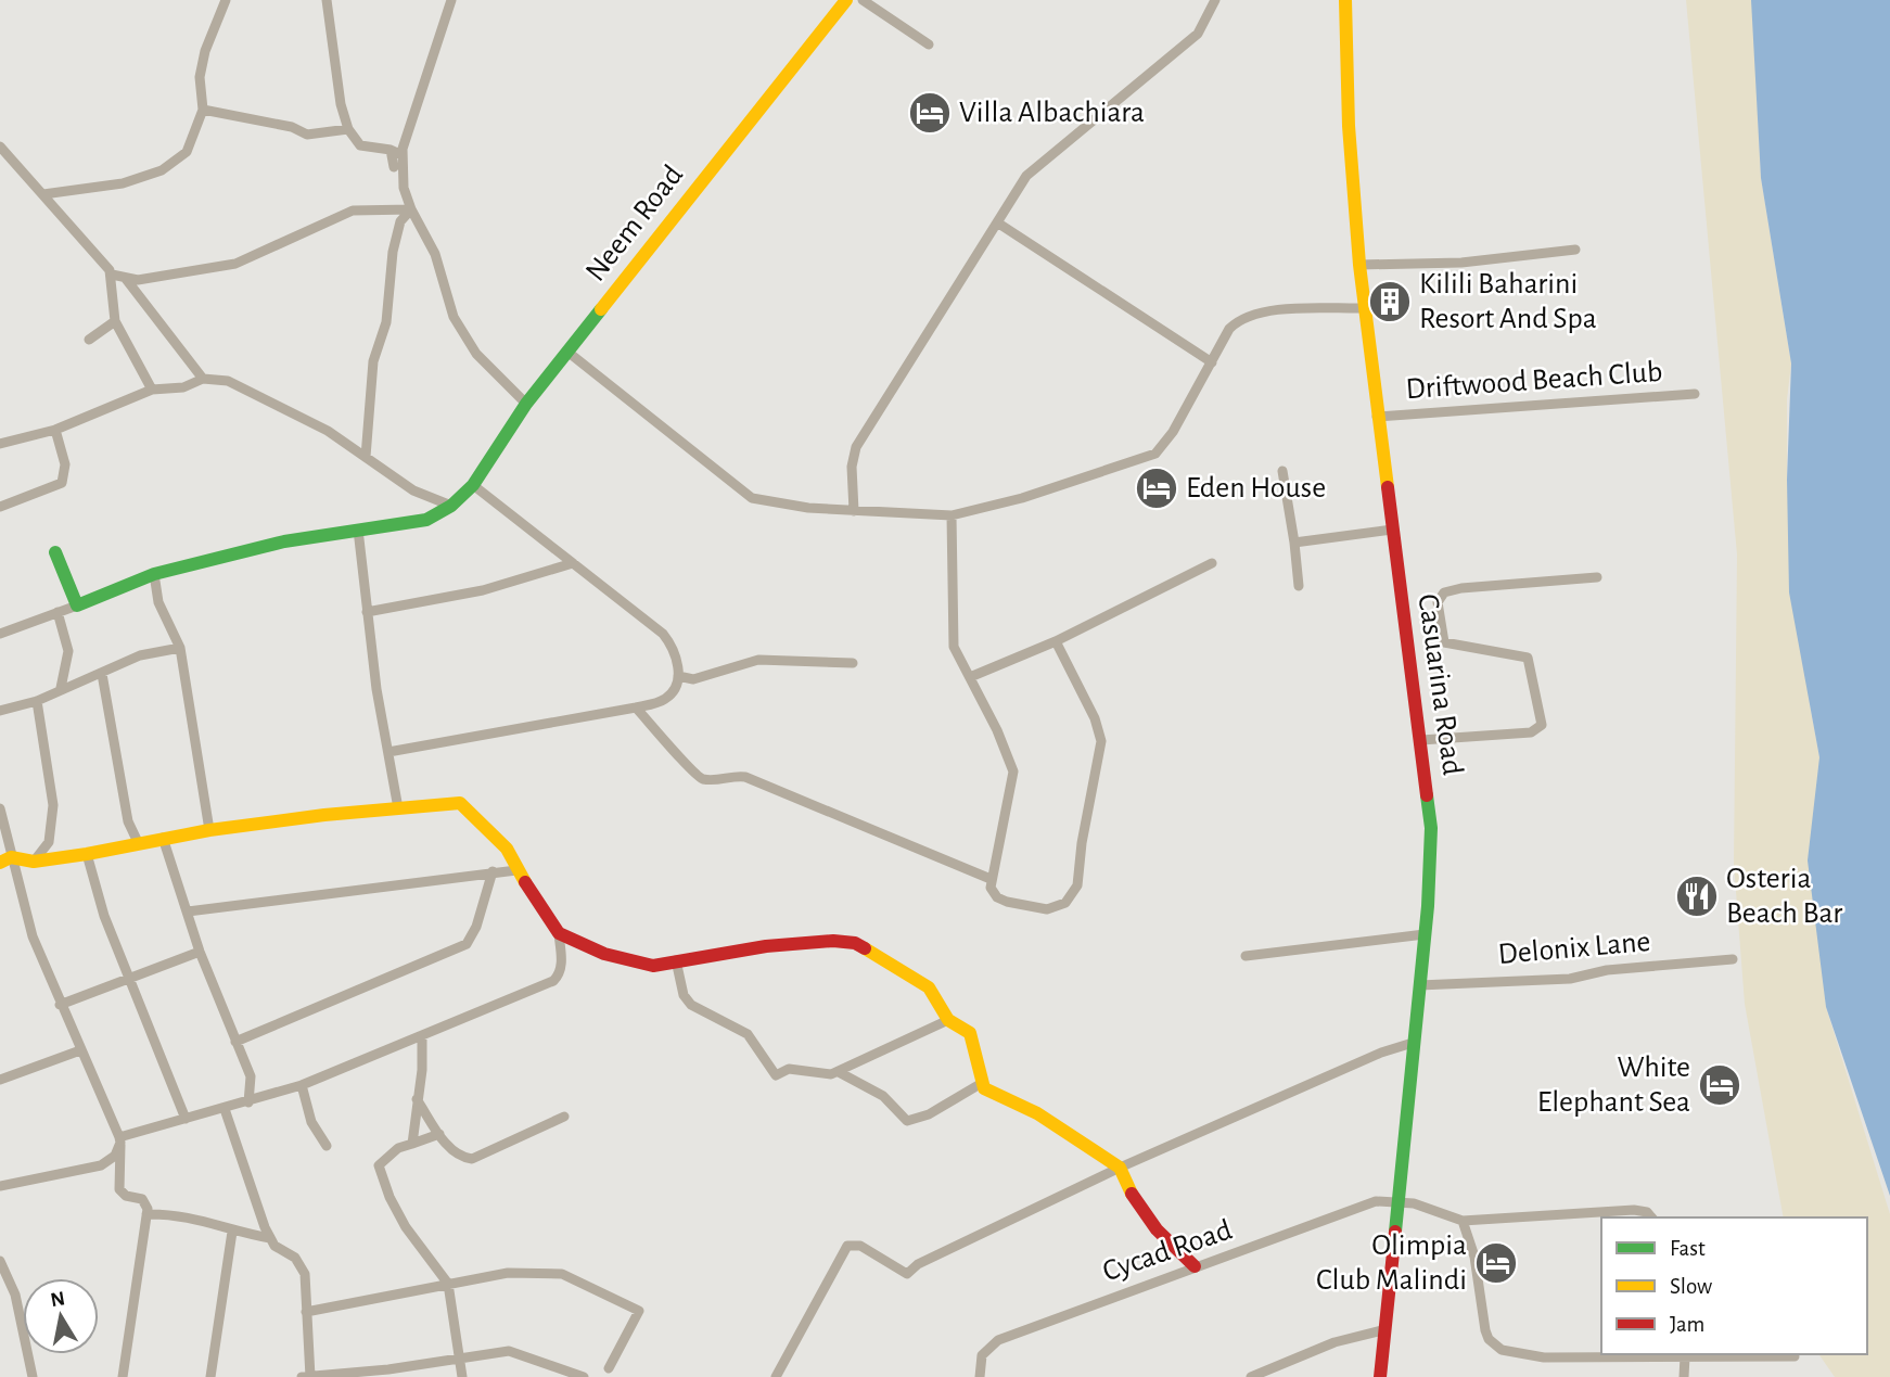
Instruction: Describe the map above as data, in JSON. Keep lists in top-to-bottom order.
{
  "streets": {
    "street": [
      "Neem Road",
      "Driftwood Beach Club",
      "Casuarina Road",
      "Delonix Lane",
      "Cycad Road"
    ]
  },
  "crossings": [
    ["Driftwood Beach Club", "Casuarina Road"],
    ["Casuarina Road", "Delonix Lane"],
    ["Casuarina Road", "Cycad Road"]
  ],
  "places": {
    "hotel": [
      "Villa Albachiara",
      "Eden House",
      "White Elephant Sea",
      "Olimpia Club Malindi"
    ],
    "building": ["Kilili Baharini Resort And Spa"],
    "restaurant": ["Osteria Beach Bar"]
  },
  "legend": ["Fast", "Slow", "Jam"],
  "north": "top"
}
